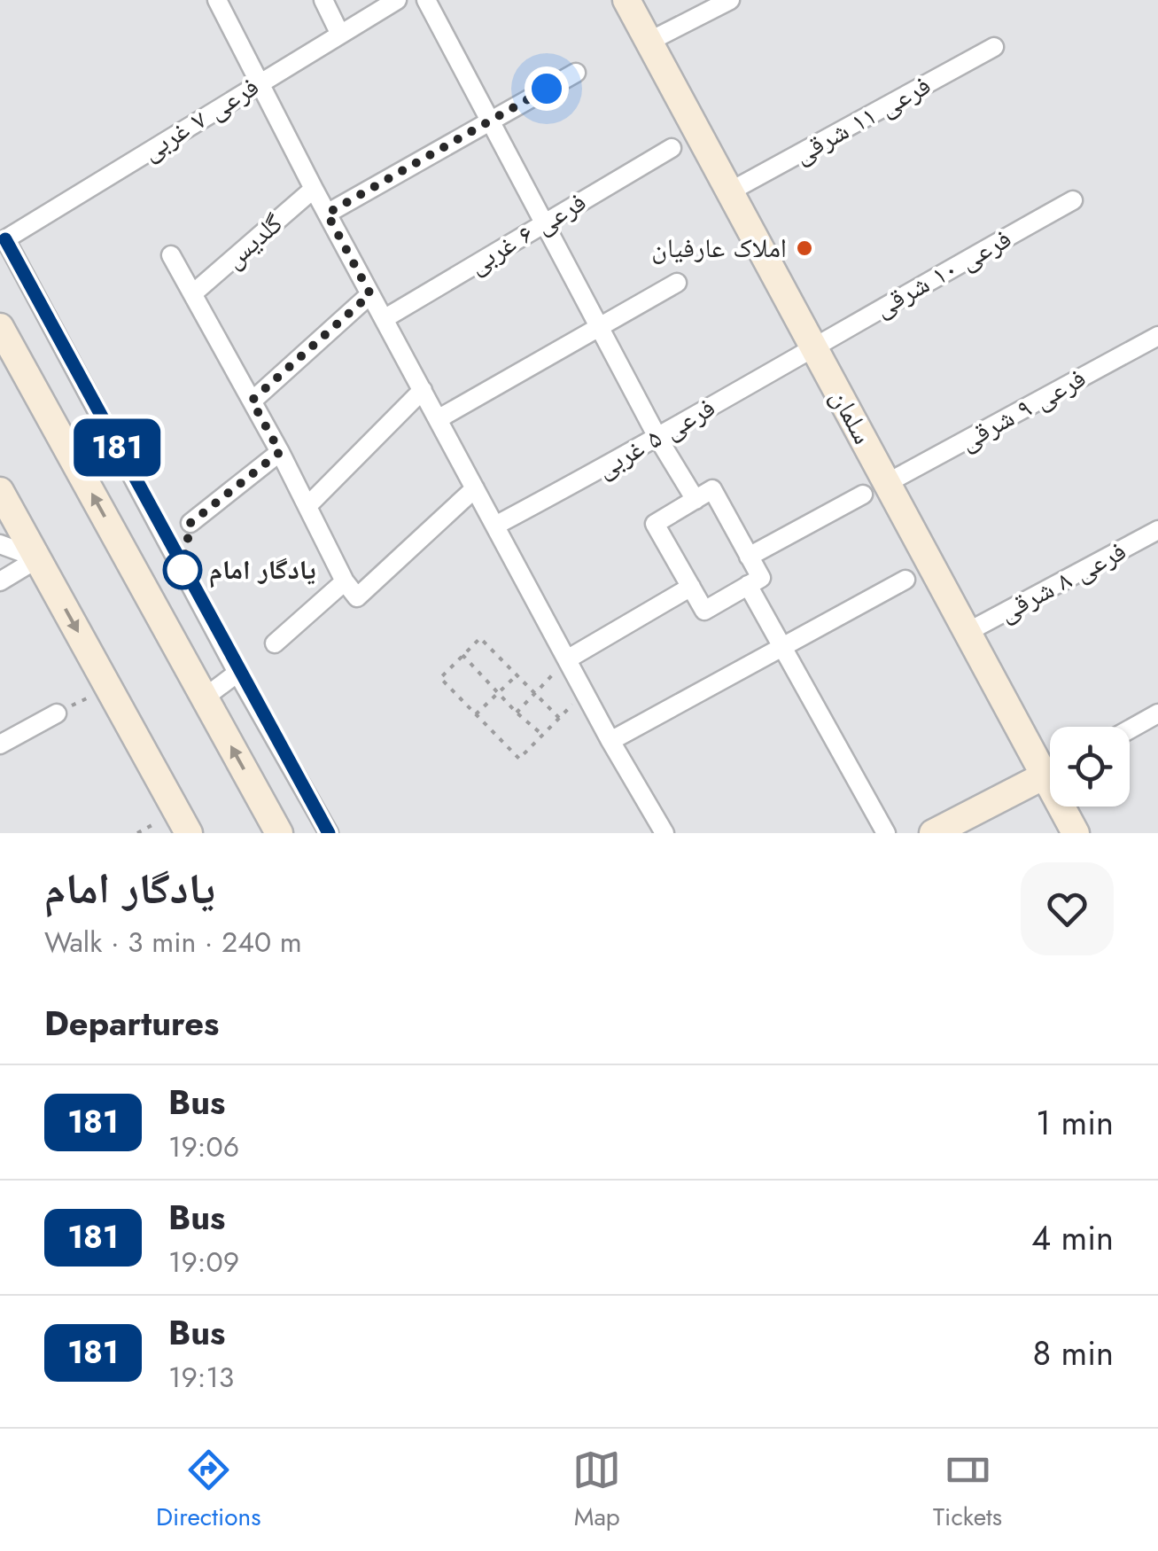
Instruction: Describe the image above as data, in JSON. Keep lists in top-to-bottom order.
{
  "streets": {
    "street": [
      "فرعی ۷ غربی",
      "فرعی ۱۱ شرقی",
      "فرعی ۶ غربی",
      "گلدیس",
      "فرعی ۱۰ شرقی",
      "فرعی ۹ شرقی",
      "سلمان",
      "فرعی ۵ غربی",
      "فرعی ۸ شرقی"
    ]
  },
  "crossings": [
    ["فرعی ۱۱ شرقی", "سلمان"],
    ["فرعی ۱۰ شرقی", "سلمان"],
    ["فرعی ۱۰ شرقی", "فرعی ۵ غربی"],
    ["فرعی ۹ شرقی", "سلمان"],
    ["سلمان", "فرعی ۵ غربی"],
    ["سلمان", "فرعی ۸ شرقی"]
  ],
  "places": ["املاک عارفیان", "یادگار امام"],
  "lines": ["bus line 181"],
  "page": {
    "on_map": "181",
    "heading": [
      ["یادگار امام", "Walk · 3 min · 240 m"],
      "Departures"
    ],
    "list": [
      {
        "mark": "181",
        "name": "Bus",
        "note": "19:06",
        "value": "1 min"
      },
      {
        "mark": "181",
        "name": "Bus",
        "note": "19:09",
        "value": "4 min"
      },
      {
        "mark": "181",
        "name": "Bus",
        "note": "19:13",
        "value": "8 min"
      }
    ],
    "tabs": ["Directions", "Map", "Tickets"]
  }
}
